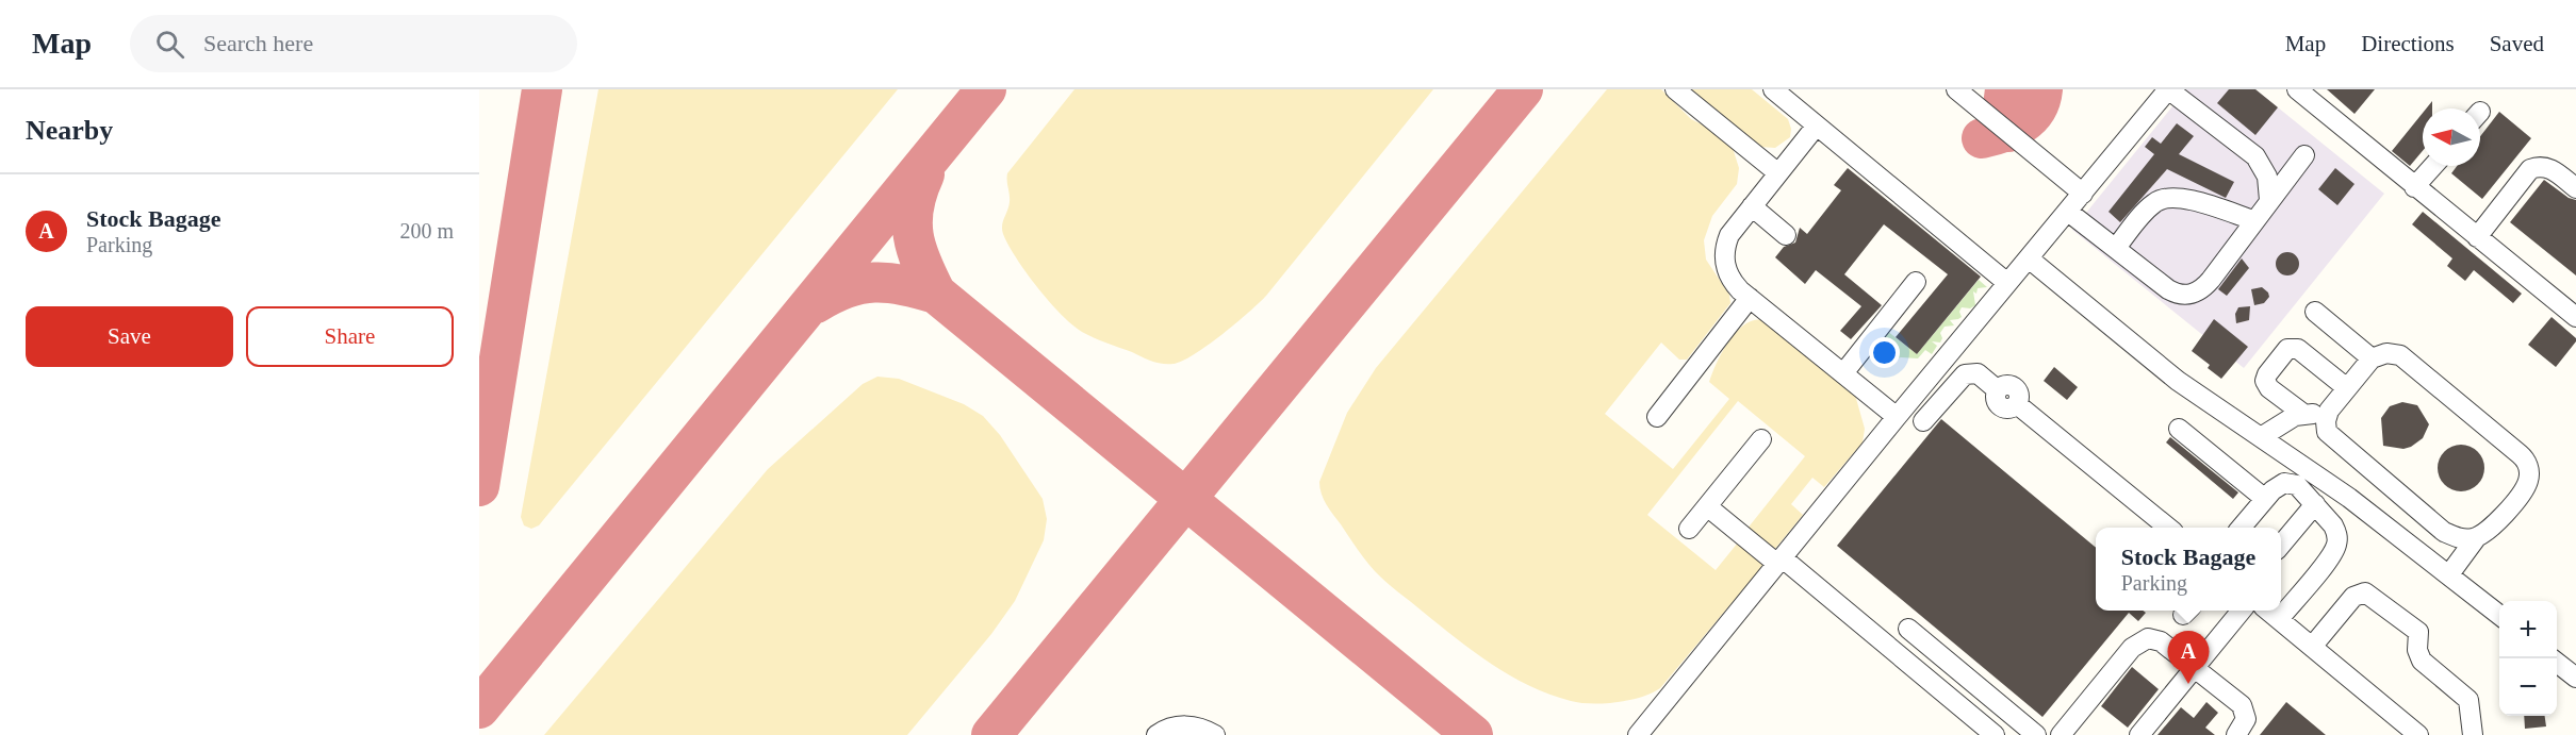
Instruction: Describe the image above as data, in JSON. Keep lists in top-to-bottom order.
{
  "north": "left",
  "page": {
    "header": "Map",
    "search": "Search here",
    "nav": ["Map", "Directions", "Saved"],
    "heading": "Nearby",
    "list": [
      {
        "mark": "A",
        "name": "Stock Bagage",
        "note": "Parking",
        "value": "200 m"
      }
    ],
    "buttons": ["Save", "Share"],
    "popup": ["Stock Bagage", "Parking"],
    "map_buttons": ["+", "−"],
    "pins": "A"
  }
}
